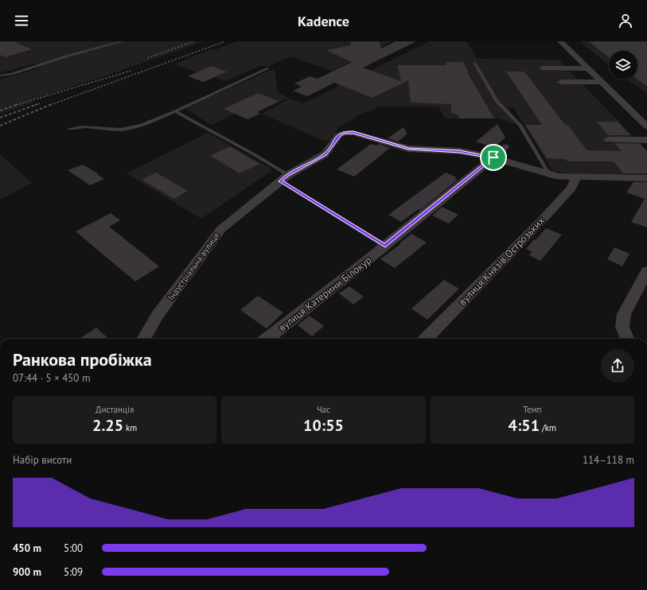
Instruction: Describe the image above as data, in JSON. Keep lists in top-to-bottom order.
{
  "streets": {
    "street": ["вулиця Князів Острозьких", "Індустріальна вулиця", "вулиця Катерини Білокур"]
  },
  "crossings": [
    ["вулиця Князів Острозьких", "Індустріальна вулиця"],
    ["Індустріальна вулиця", "вулиця Катерини Білокур"]
  ],
  "page": {
    "header": "Kadence",
    "heading": ["Ранкова пробіжка", "07:44 · 5 × 450 m"],
    "stats": [
      ["Дистанція", "2.25 km"],
      ["Час", "10:55"],
      ["Темп", "4:51 /km"]
    ],
    "chart": ["Набір висоти", "114–118 m"],
    "list": [
      {
        "name": "450 m",
        "note": "5:00"
      },
      {
        "name": "900 m",
        "note": "5:09"
      }
    ]
  }
}
